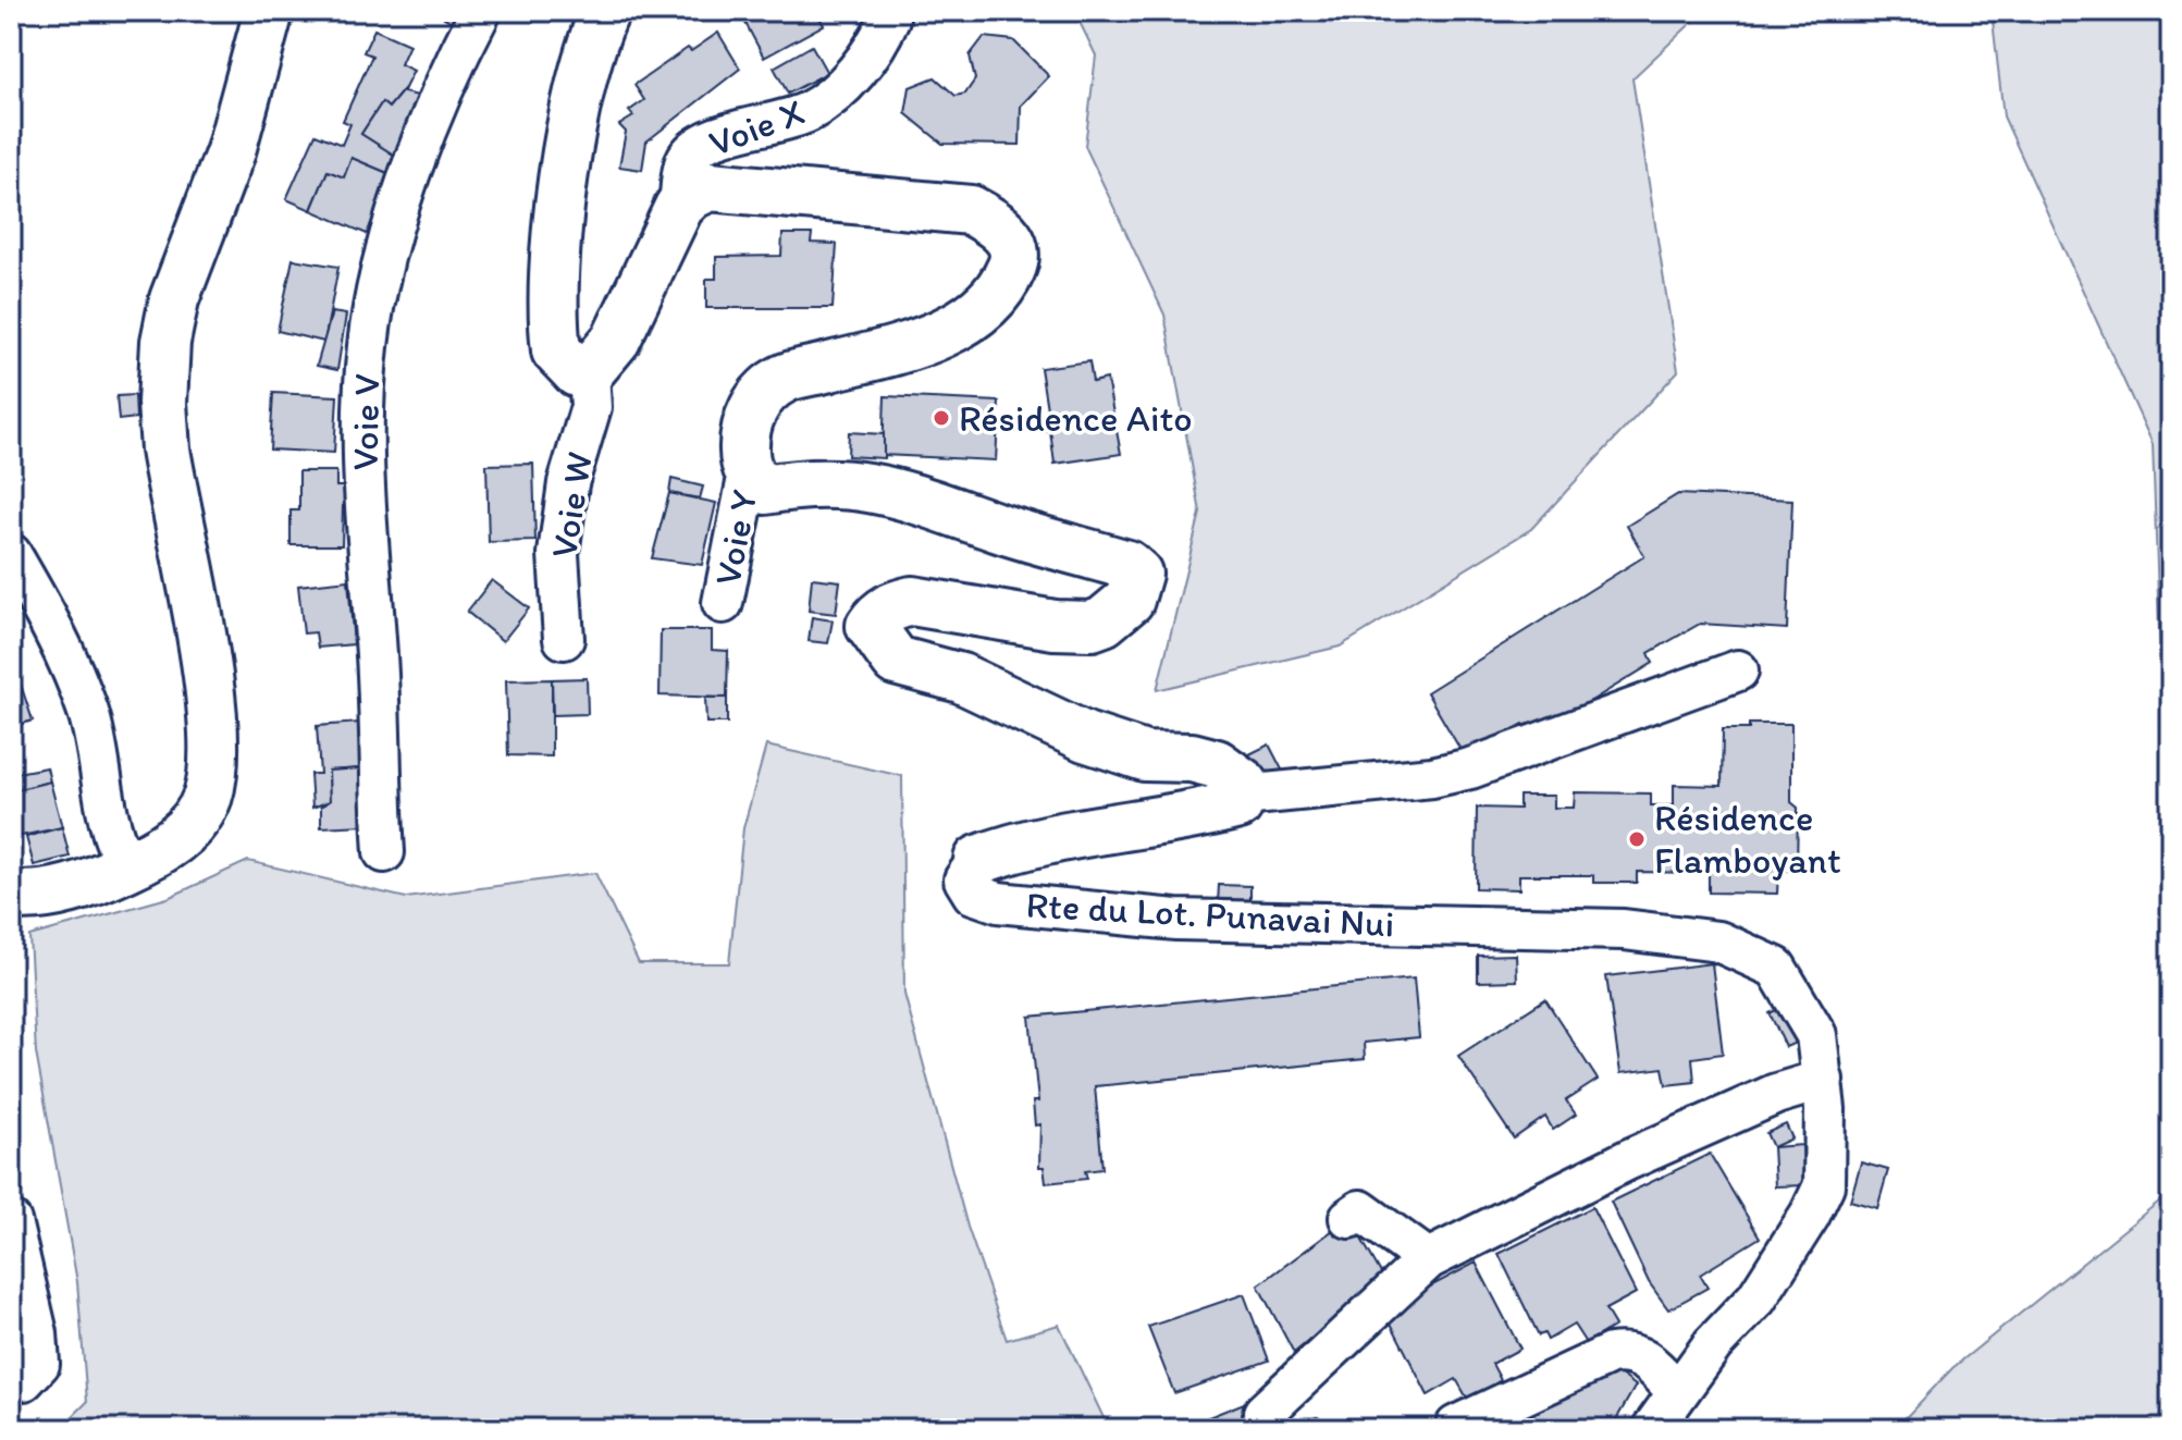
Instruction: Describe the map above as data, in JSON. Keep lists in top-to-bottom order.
{
  "streets": {
    "main road": ["Rte du Lot. Punavai Nui"],
    "street": [
      "Voie X",
      "Voie V",
      "Voie W",
      "Voie Y"
    ]
  },
  "places": ["Résidence Aito", "Résidence Flamboyant"]
}
